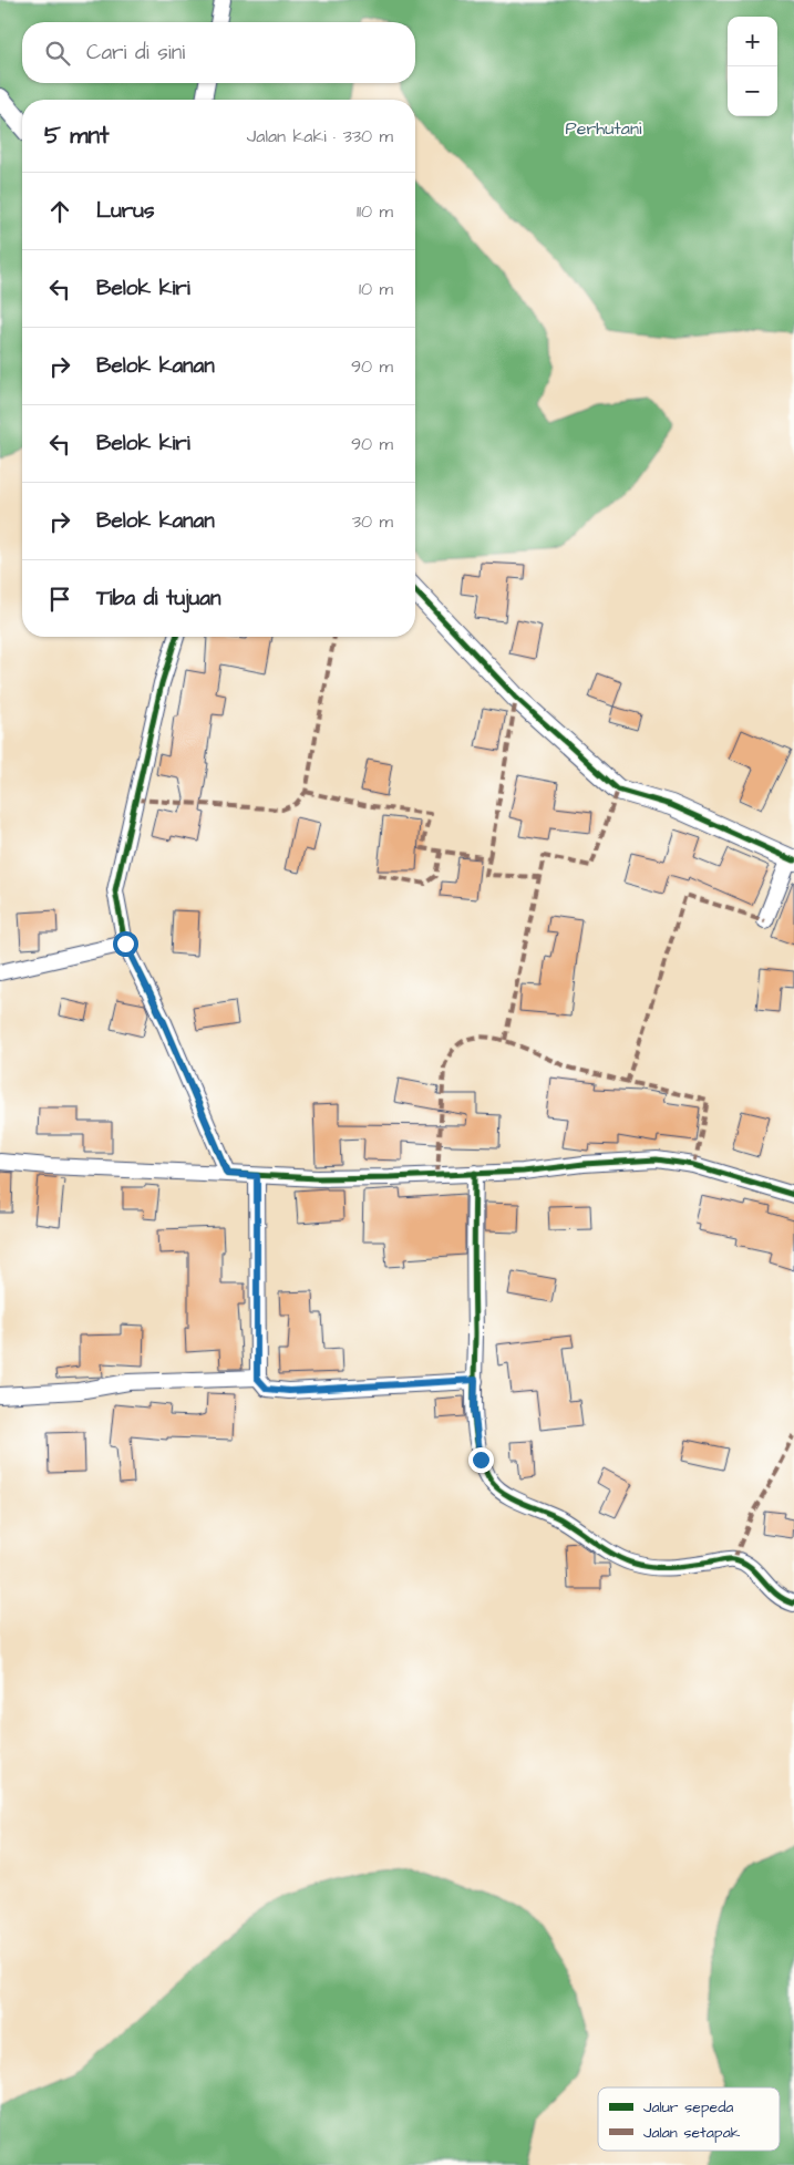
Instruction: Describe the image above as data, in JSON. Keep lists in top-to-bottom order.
{
  "parks": ["Perhutani"],
  "legend": ["Jalur sepeda", "Jalan setapak"],
  "page": {
    "map_buttons": ["+", "−"],
    "search": "Cari di sini",
    "heading": ["5 mnt", "Jalan kaki · 330 m"],
    "list": [
      ["Lurus", "110 m"],
      ["Belok kiri", "10 m"],
      ["Belok kanan", "90 m"],
      ["Belok kiri", "90 m"],
      ["Belok kanan", "30 m"],
      "Tiba di tujuan"
    ]
  }
}
